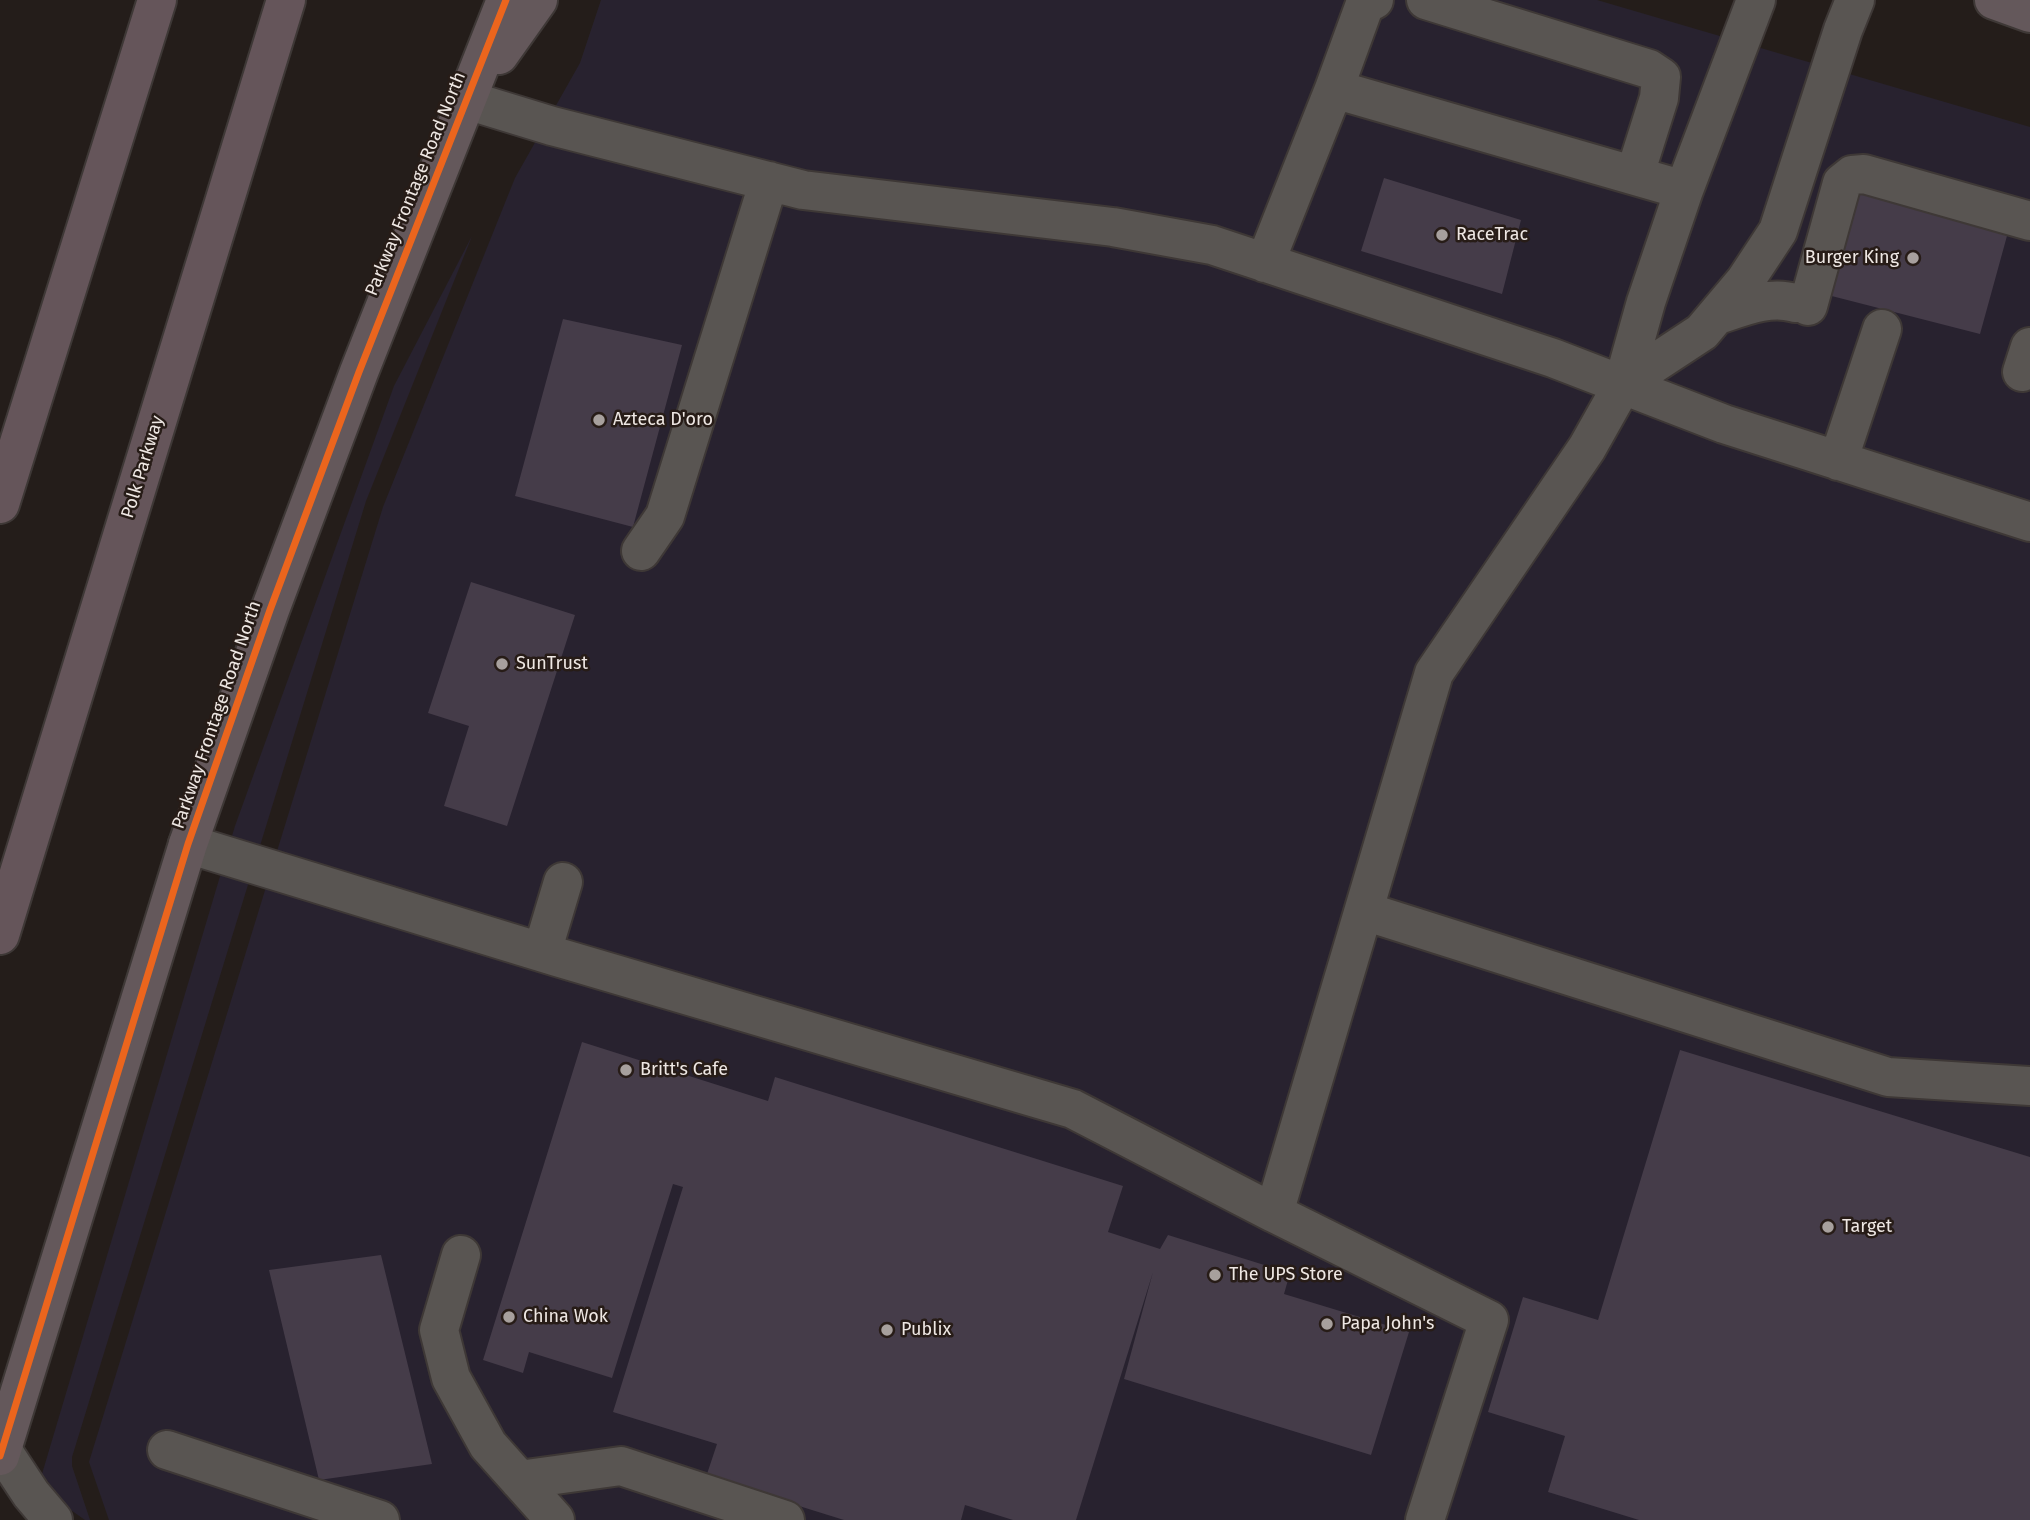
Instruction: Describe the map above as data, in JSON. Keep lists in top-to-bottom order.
{
  "streets": {
    "highway": ["Polk Parkway"],
    "main road": ["Parkway Frontage Road North"]
  },
  "places": [
    "RaceTrac",
    "Burger King",
    "Azteca D'oro",
    "SunTrust",
    "Britt's Cafe",
    "Target",
    "The UPS Store",
    "China Wok",
    "Papa John's",
    "Publix"
  ]
}
